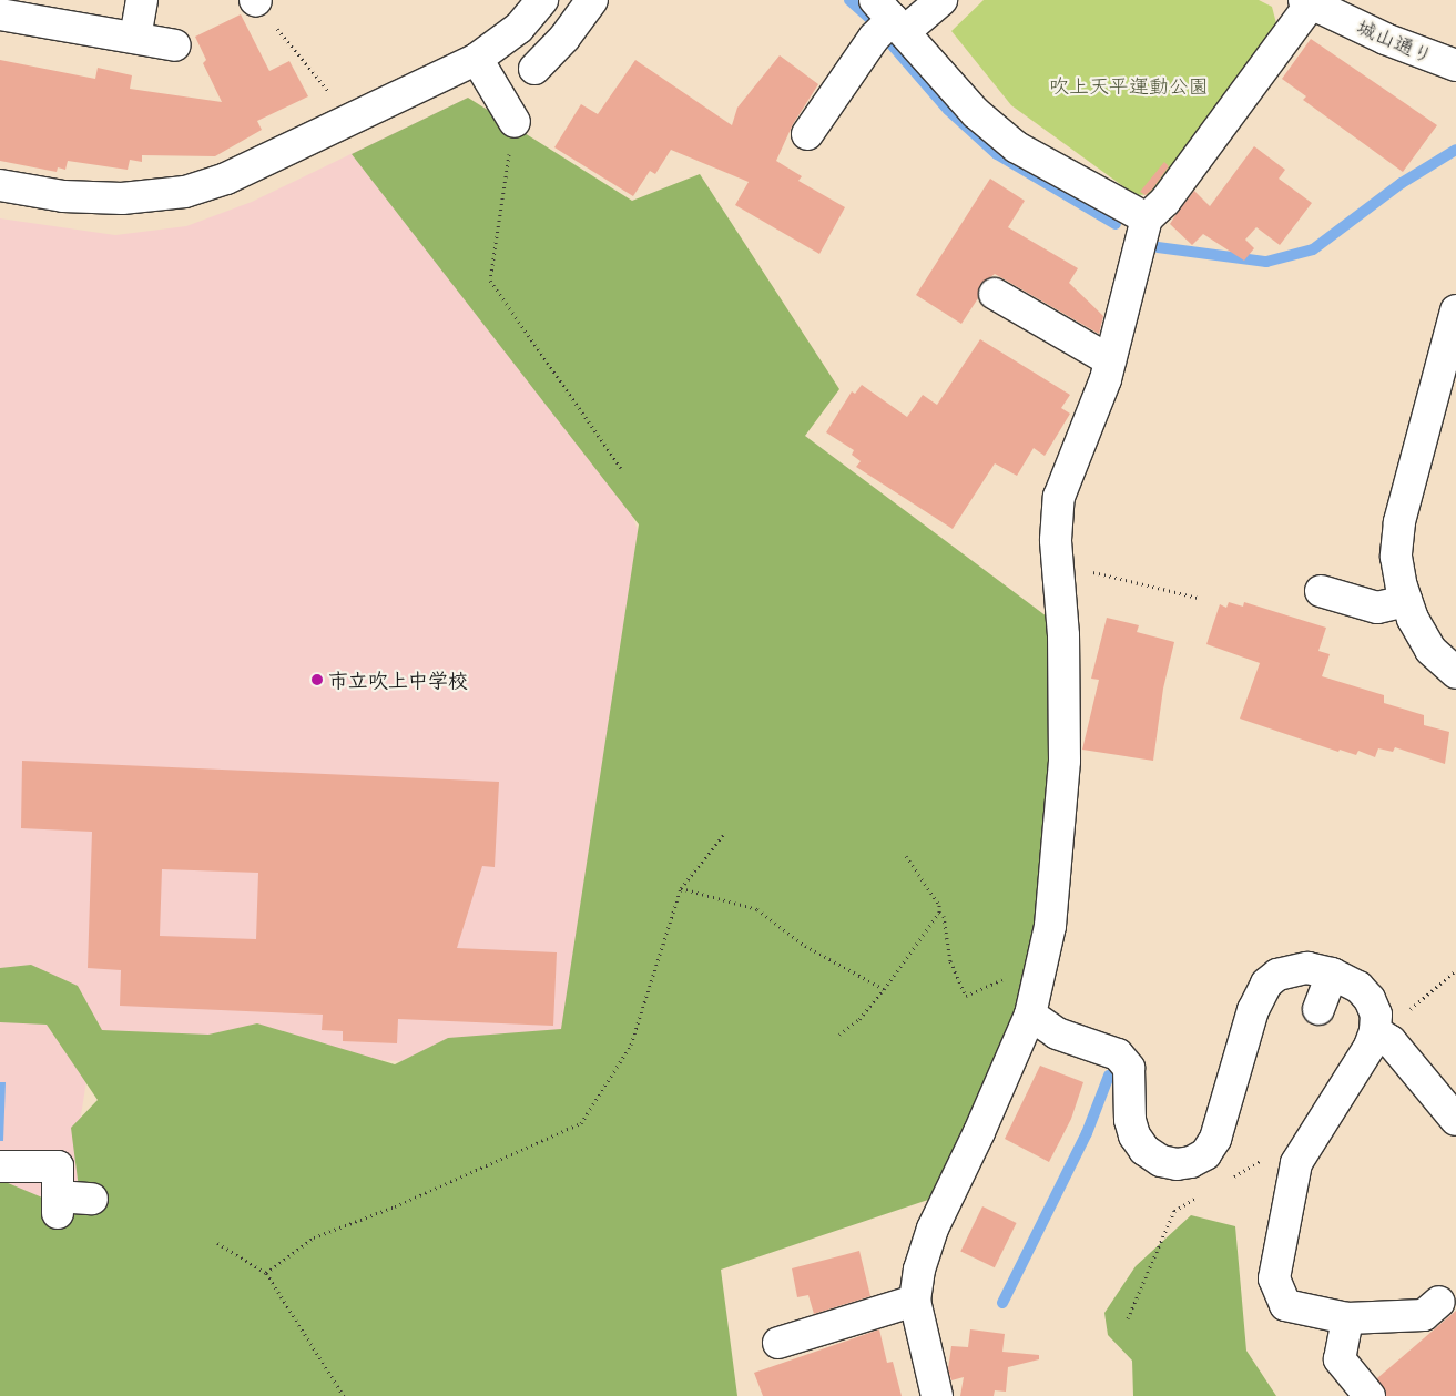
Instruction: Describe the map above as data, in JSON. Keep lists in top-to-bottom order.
{
  "streets": {
    "street": ["城山通り"]
  },
  "parks": ["吹上天平運動公園"],
  "places": ["市立吹上中学校"]
}
